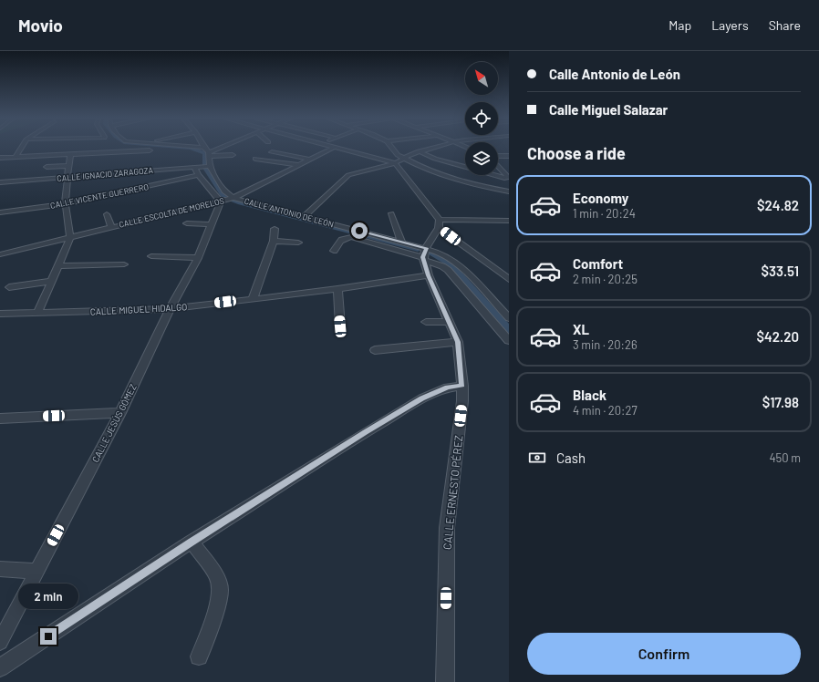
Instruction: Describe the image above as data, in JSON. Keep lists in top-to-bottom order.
{
  "streets": {
    "street": [
      "CALLE IGNACIO ZARAGOZA",
      "CALLE VICENTE GUERRERO",
      "CALLE ESCOLTA DE MORELOS",
      "CALLE ANTONIO DE LEÓN",
      "CALLE MIGUEL HIDALGO",
      "CALLE JESÚS GÓMEZ",
      "CALLE ERNESTO PÉREZ"
    ]
  },
  "crossings": [
    ["CALLE IGNACIO ZARAGOZA", "CALLE ANTONIO DE LEÓN"],
    ["CALLE ESCOLTA DE MORELOS", "CALLE ANTONIO DE LEÓN"],
    ["CALLE ESCOLTA DE MORELOS", "CALLE JESÚS GÓMEZ"],
    ["CALLE ANTONIO DE LEÓN", "CALLE JESÚS GÓMEZ"],
    ["CALLE ANTONIO DE LEÓN", "CALLE ERNESTO PÉREZ"],
    ["CALLE MIGUEL HIDALGO", "CALLE JESÚS GÓMEZ"],
    ["CALLE MIGUEL HIDALGO", "CALLE ERNESTO PÉREZ"]
  ],
  "north": "top left",
  "page": {
    "header": "Movio",
    "nav": ["Map", "Layers", "Share"],
    "banner": ["Calle Antonio de León", "Calle Miguel Salazar"],
    "heading": "Choose a ride",
    "list": [
      {
        "name": "Economy",
        "note": "1 min · 20:24",
        "value": "$24.82"
      },
      {
        "name": "Comfort",
        "note": "2 min · 20:25",
        "value": "$33.51"
      },
      {
        "name": "XL",
        "note": "3 min · 20:26",
        "value": "$42.20"
      },
      {
        "name": "Black",
        "note": "4 min · 20:27",
        "value": "$17.98"
      }
    ],
    "pay": ["Cash", "450 m"],
    "bubble": "2 min",
    "buttons": "Confirm"
  }
}
